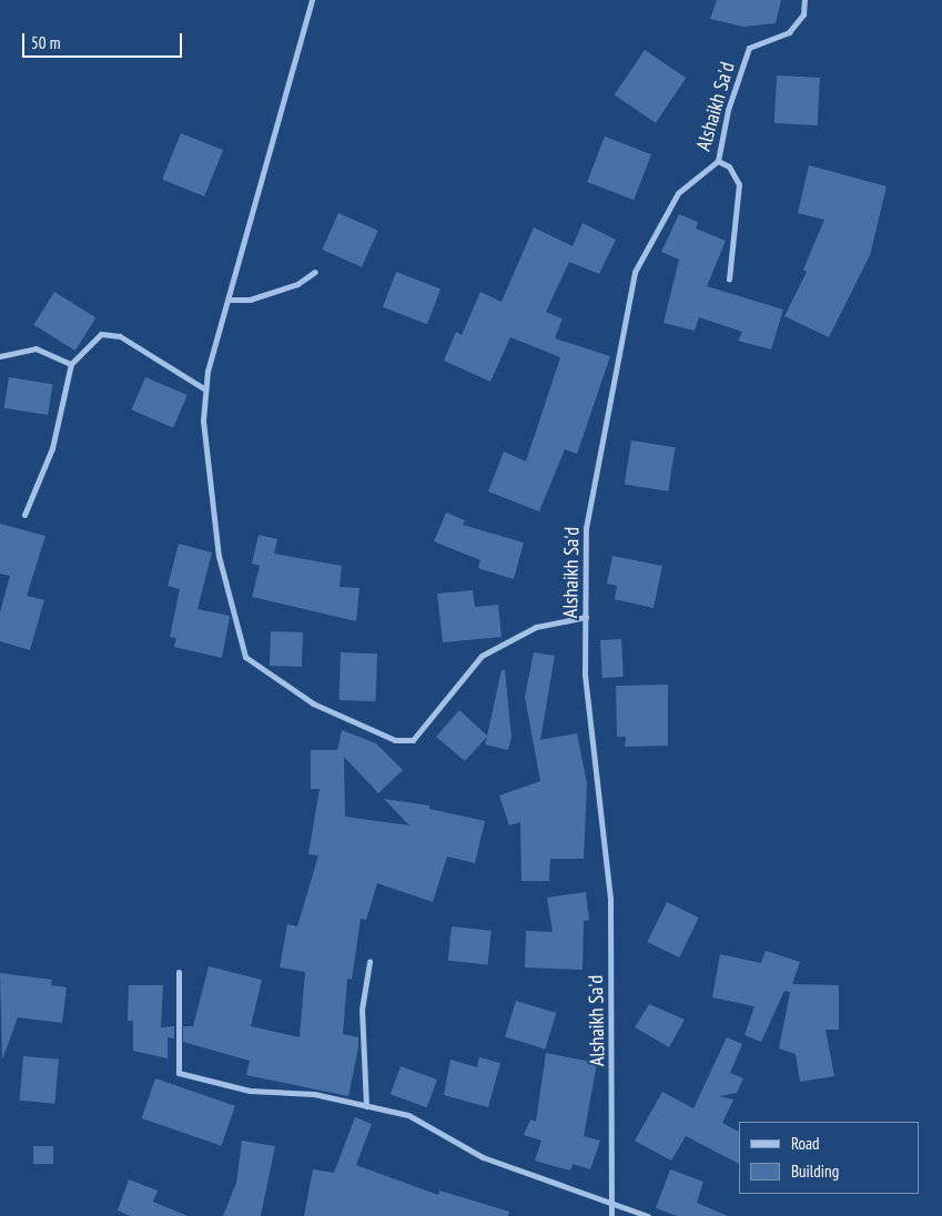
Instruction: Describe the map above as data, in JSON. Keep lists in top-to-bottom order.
{
  "streets": {
    "street": ["Alshaikh Sa'd"]
  },
  "legend": ["Road", "Building"],
  "scale_bar": "50 m"
}
